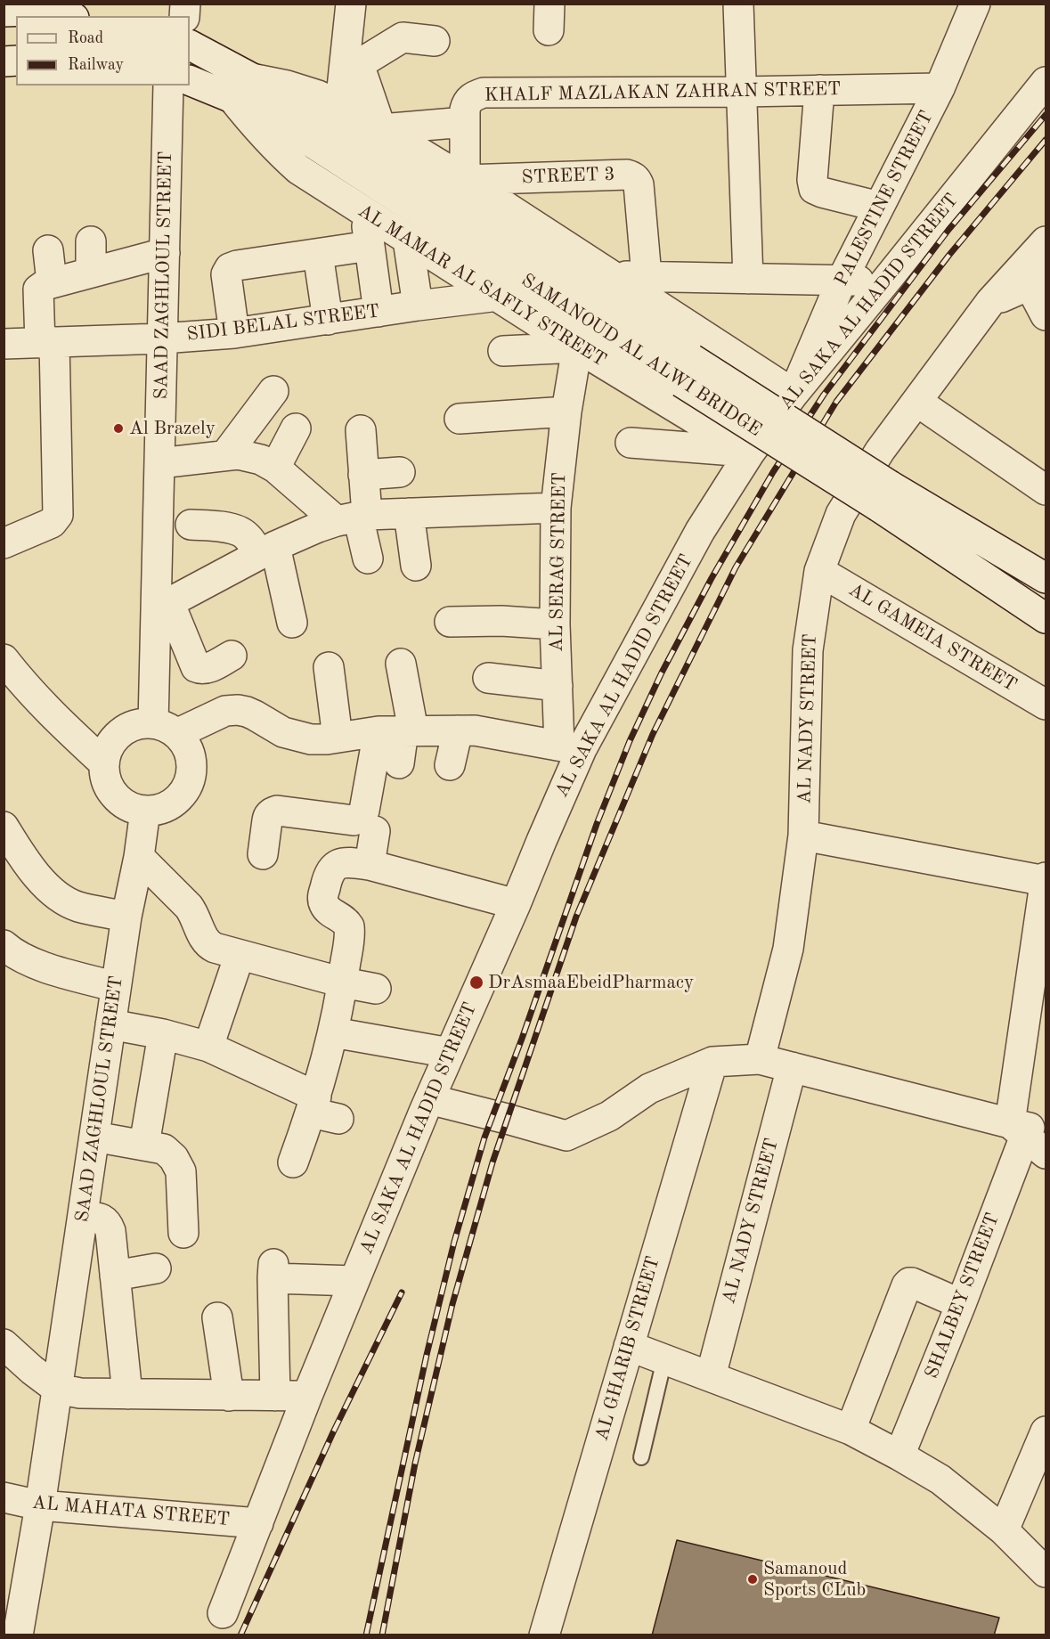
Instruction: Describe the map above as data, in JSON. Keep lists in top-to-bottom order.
{
  "streets": {
    "street": [
      "KHALF MAZLAKAN ZAHRAN STREET",
      "STREET 3",
      "PALESTINE STREET",
      "SAAD ZAGHLOUL STREET",
      "AL MAMAR AL SAFLY STREET",
      "AL SAKA AL HADID STREET",
      "SIDI BELAL STREET",
      "SAMANOUD AL ALWI BRIDGE",
      "AL SERAG STREET",
      "AL GAMEIA STREET",
      "AL NADY STREET",
      "SHALBEY STREET",
      "AL GHARIB STREET",
      "AL MAHATA STREET"
    ]
  },
  "crossings": [
    ["KHALF MAZLAKAN ZAHRAN STREET", "STREET 3"],
    ["KHALF MAZLAKAN ZAHRAN STREET", "PALESTINE STREET"],
    ["PALESTINE STREET", "AL SAKA AL HADID STREET"],
    ["SAAD ZAGHLOUL STREET", "SIDI BELAL STREET"],
    ["SAAD ZAGHLOUL STREET", "AL MAHATA STREET"],
    ["AL MAMAR AL SAFLY STREET", "AL SAKA AL HADID STREET"],
    ["AL MAMAR AL SAFLY STREET", "SIDI BELAL STREET"],
    ["AL MAMAR AL SAFLY STREET", "SAMANOUD AL ALWI BRIDGE"],
    ["AL MAMAR AL SAFLY STREET", "AL SERAG STREET"],
    ["AL SAKA AL HADID STREET", "AL SERAG STREET"],
    ["AL SAKA AL HADID STREET", "AL MAHATA STREET"],
    ["AL GAMEIA STREET", "AL NADY STREET"]
  ],
  "places": ["Al Brazely", "DrAsmaaEbeidPharmacy", "Samanoud Sports CLub"],
  "legend": ["Road", "Railway"]
}
